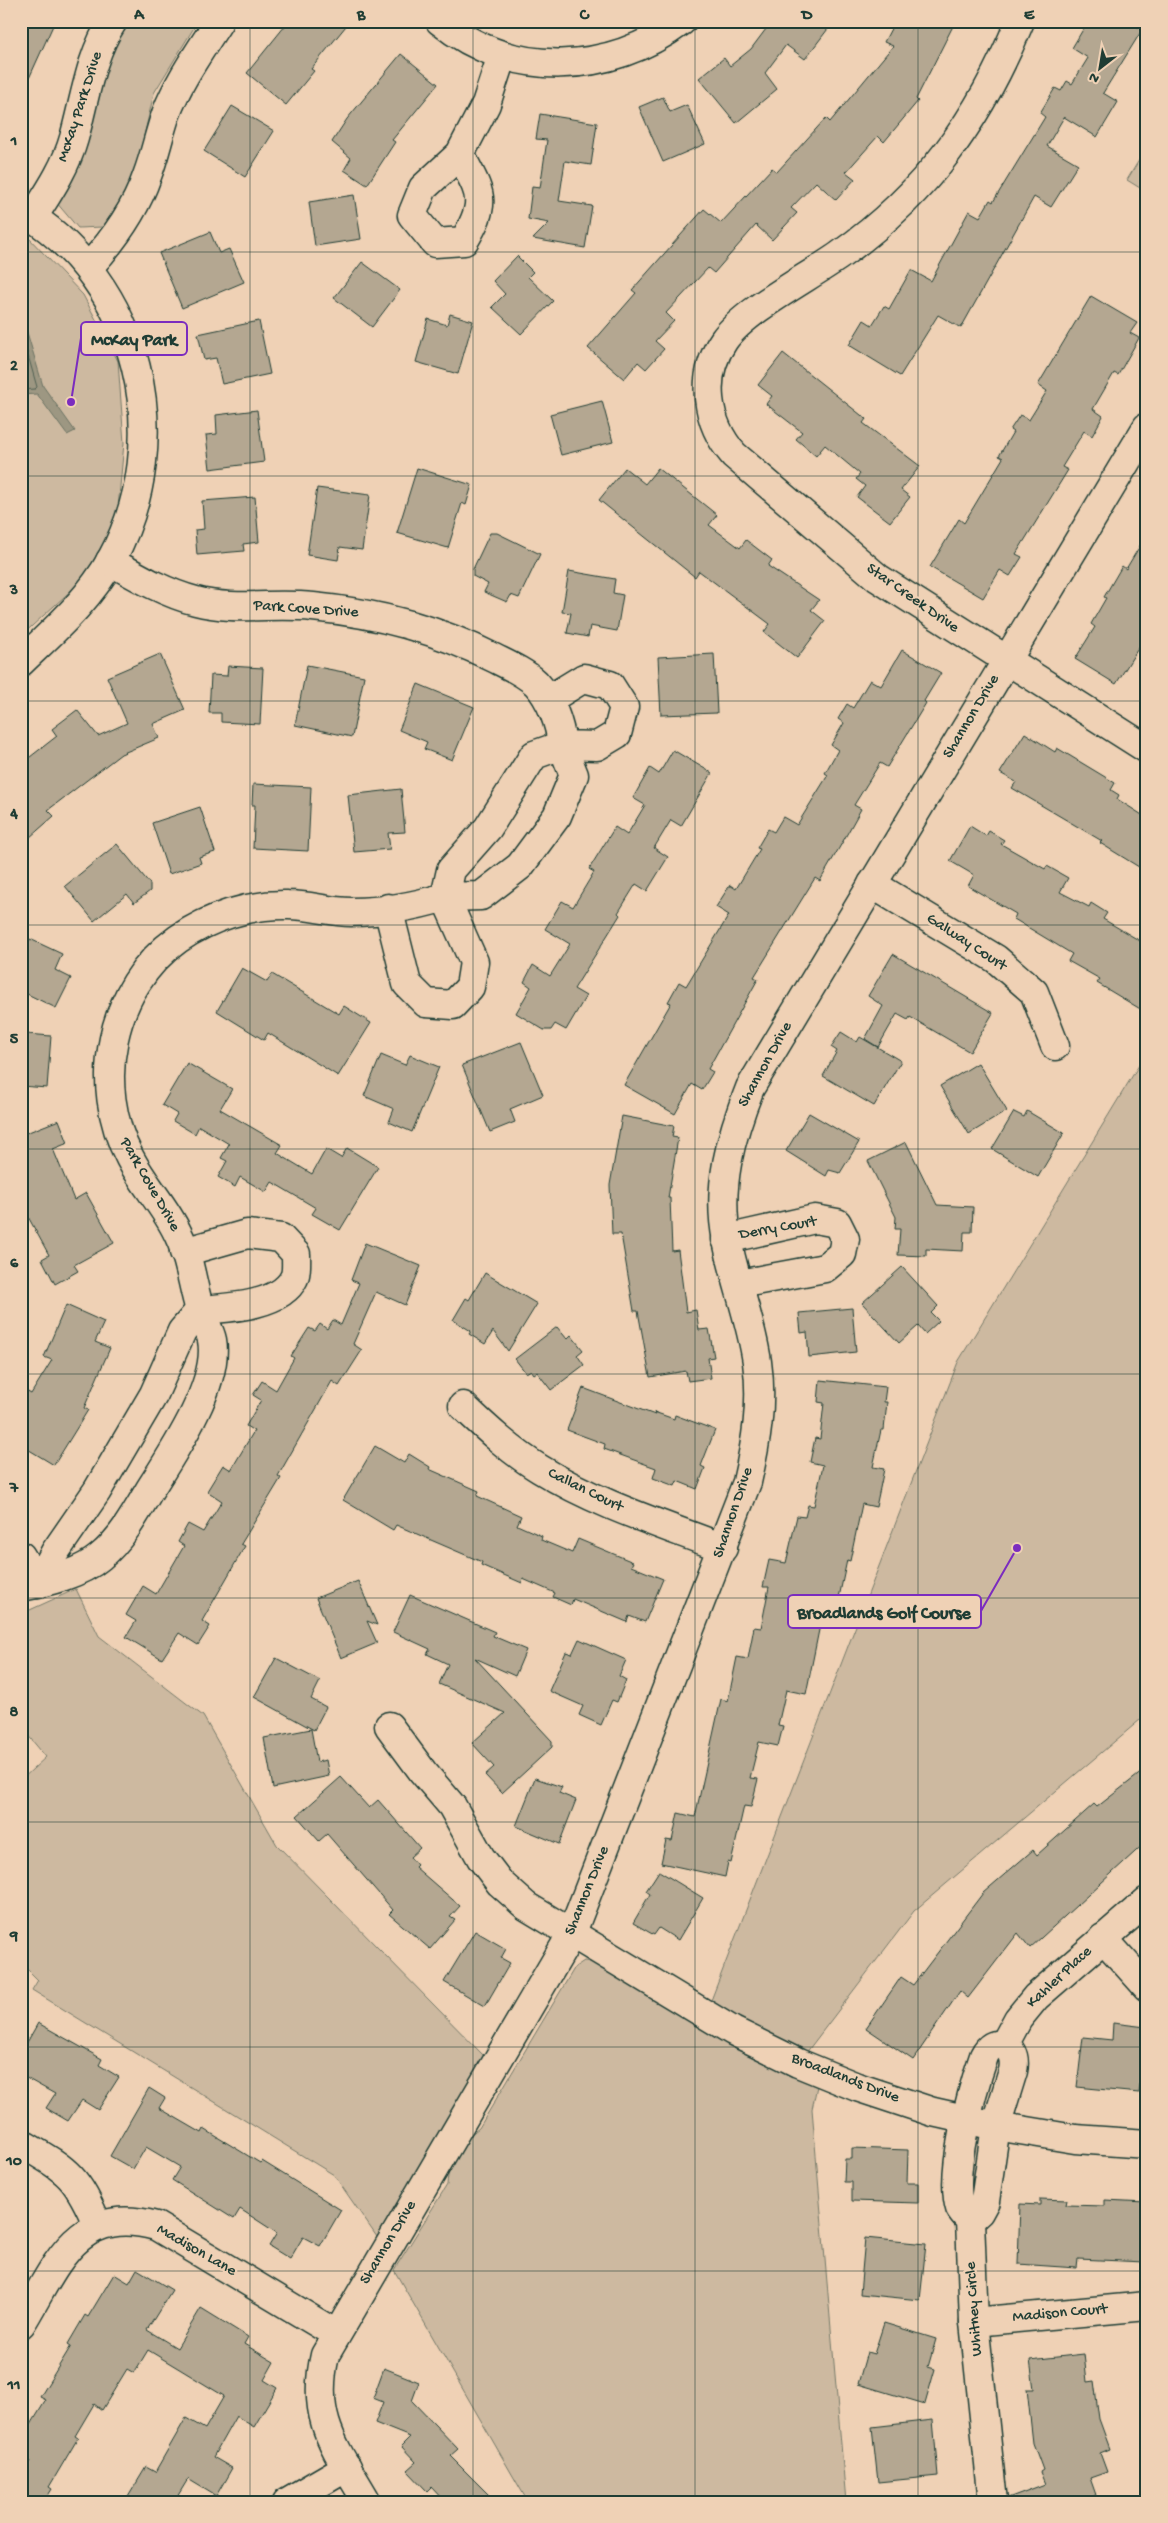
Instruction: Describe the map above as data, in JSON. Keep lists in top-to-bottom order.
{
  "streets": {
    "street": [
      "McKay Park Drive",
      "Star Creek Drive",
      "Park Cove Drive",
      "Shannon Drive",
      "Galway Court",
      "Derry Court",
      "Callan Court",
      "Kahler Place",
      "Broadlands Drive",
      "Madison Lane",
      "Whitney Circle",
      "Madison Court"
    ]
  },
  "crossings": [
    ["Star Creek Drive", "Shannon Drive"],
    ["Shannon Drive", "Galway Court"],
    ["Shannon Drive", "Derry Court"],
    ["Shannon Drive", "Callan Court"],
    ["Shannon Drive", "Broadlands Drive"],
    ["Shannon Drive", "Madison Lane"],
    ["Broadlands Drive", "Whitney Circle"],
    ["Whitney Circle", "Madison Court"]
  ],
  "places": ["McKay Park", "Broadlands Golf Course"],
  "north": "bottom left",
  "grid": {
    "columns": [
      "A",
      "B",
      "C",
      "D",
      "E"
    ],
    "rows": [
      "1",
      "2",
      "3",
      "4",
      "5",
      "6",
      "7",
      "8",
      "9",
      "10",
      "11"
    ]
  }
}
